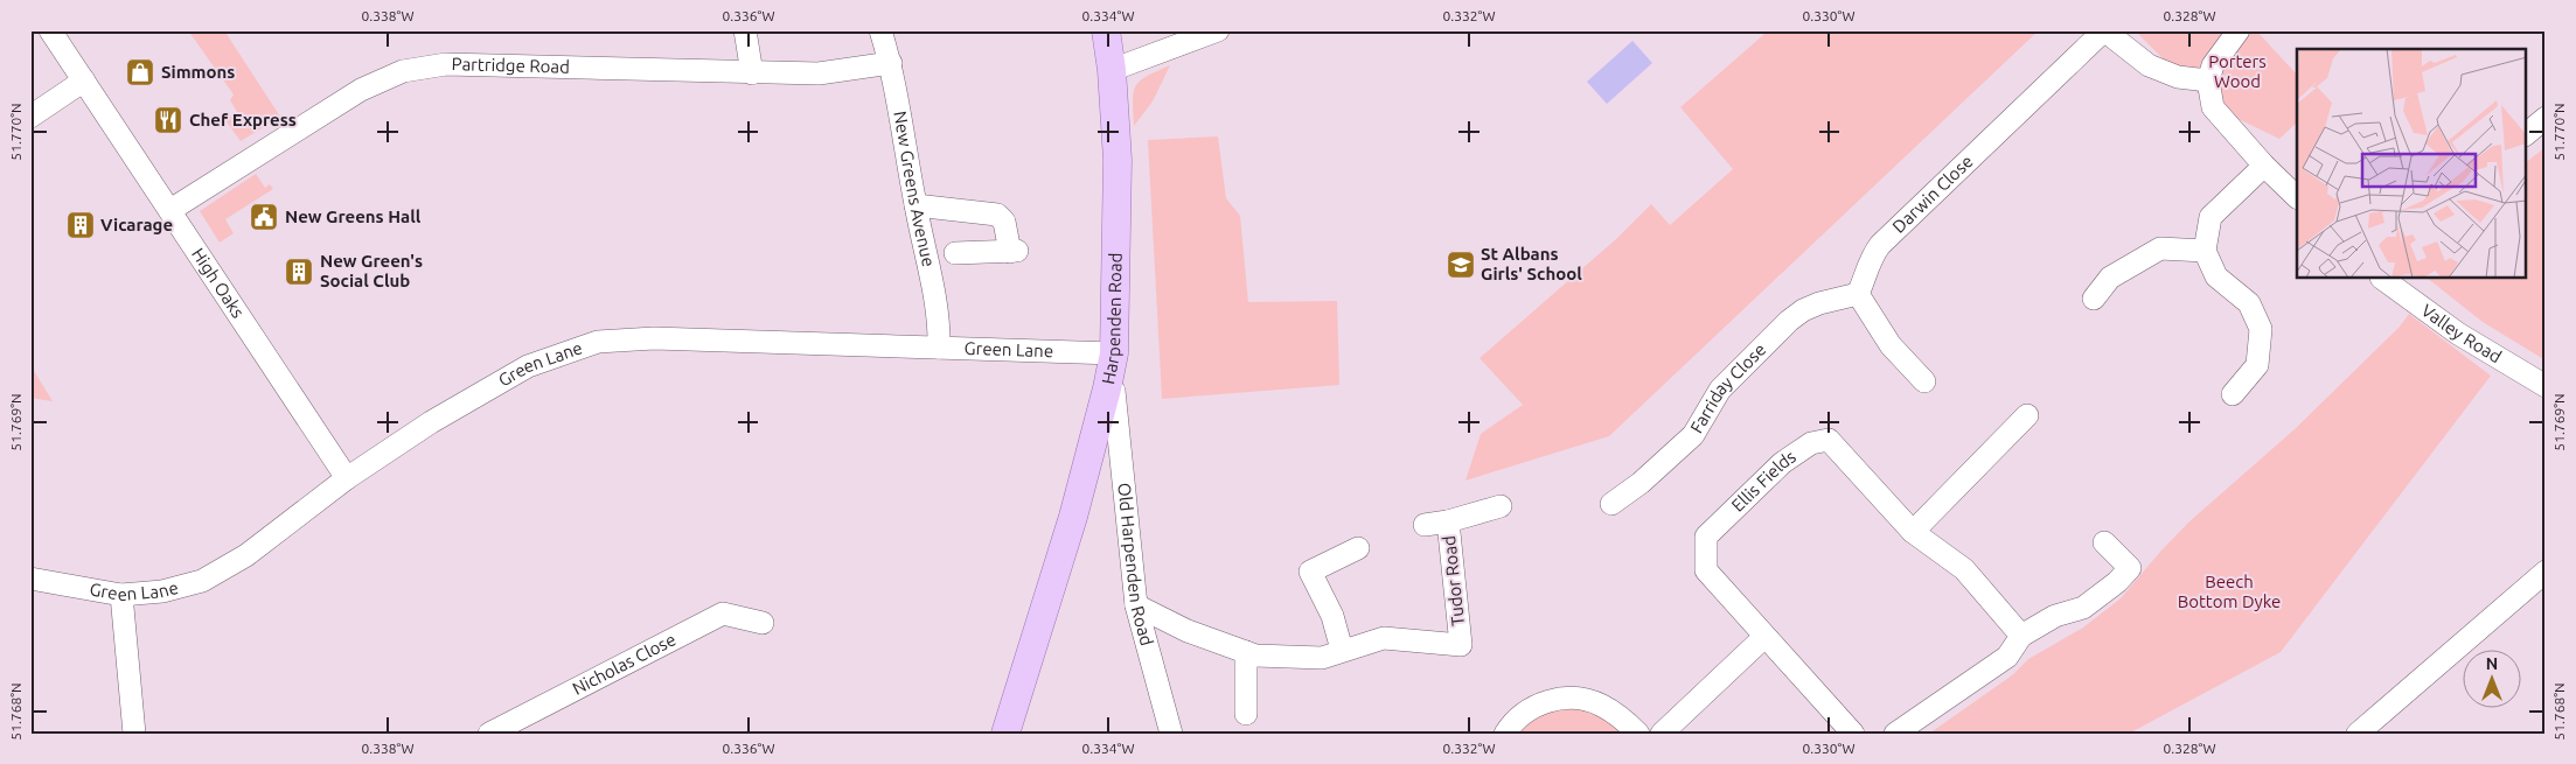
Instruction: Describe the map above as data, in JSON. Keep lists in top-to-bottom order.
{
  "streets": {
    "main road": ["Harpenden Road"],
    "street": [
      "Partridge Road",
      "New Greens Avenue",
      "Darwin Close",
      "High Oaks",
      "Valley Road",
      "Green Lane",
      "Farriday Close",
      "Ellis Fields",
      "Old Harpenden Road",
      "Tudor Road",
      "Nicholas Close"
    ]
  },
  "crossings": [
    ["Partridge Road", "New Greens Avenue"],
    ["Partridge Road", "High Oaks"],
    ["New Greens Avenue", "Green Lane"],
    ["Darwin Close", "Farriday Close"],
    ["High Oaks", "Green Lane"],
    ["Harpenden Road", "Green Lane"],
    ["Old Harpenden Road", "Tudor Road"]
  ],
  "parks": ["Porters Wood", "Beech Bottom Dyke"],
  "places": {
    "shop": ["Simmons"],
    "restaurant": ["Chef Express"],
    "public building": ["New Greens Hall"],
    "building": ["Vicarage", "New Green's Social Club"],
    "school or university": ["St Albans Girls' School"]
  },
  "north": "top",
  "coordinates": [
    "0.338°W",
    "0.336°W",
    "0.334°W",
    "0.332°W",
    "0.330°W",
    "0.328°W",
    "51.770°N",
    "51.769°N",
    "51.768°N"
  ]
}
